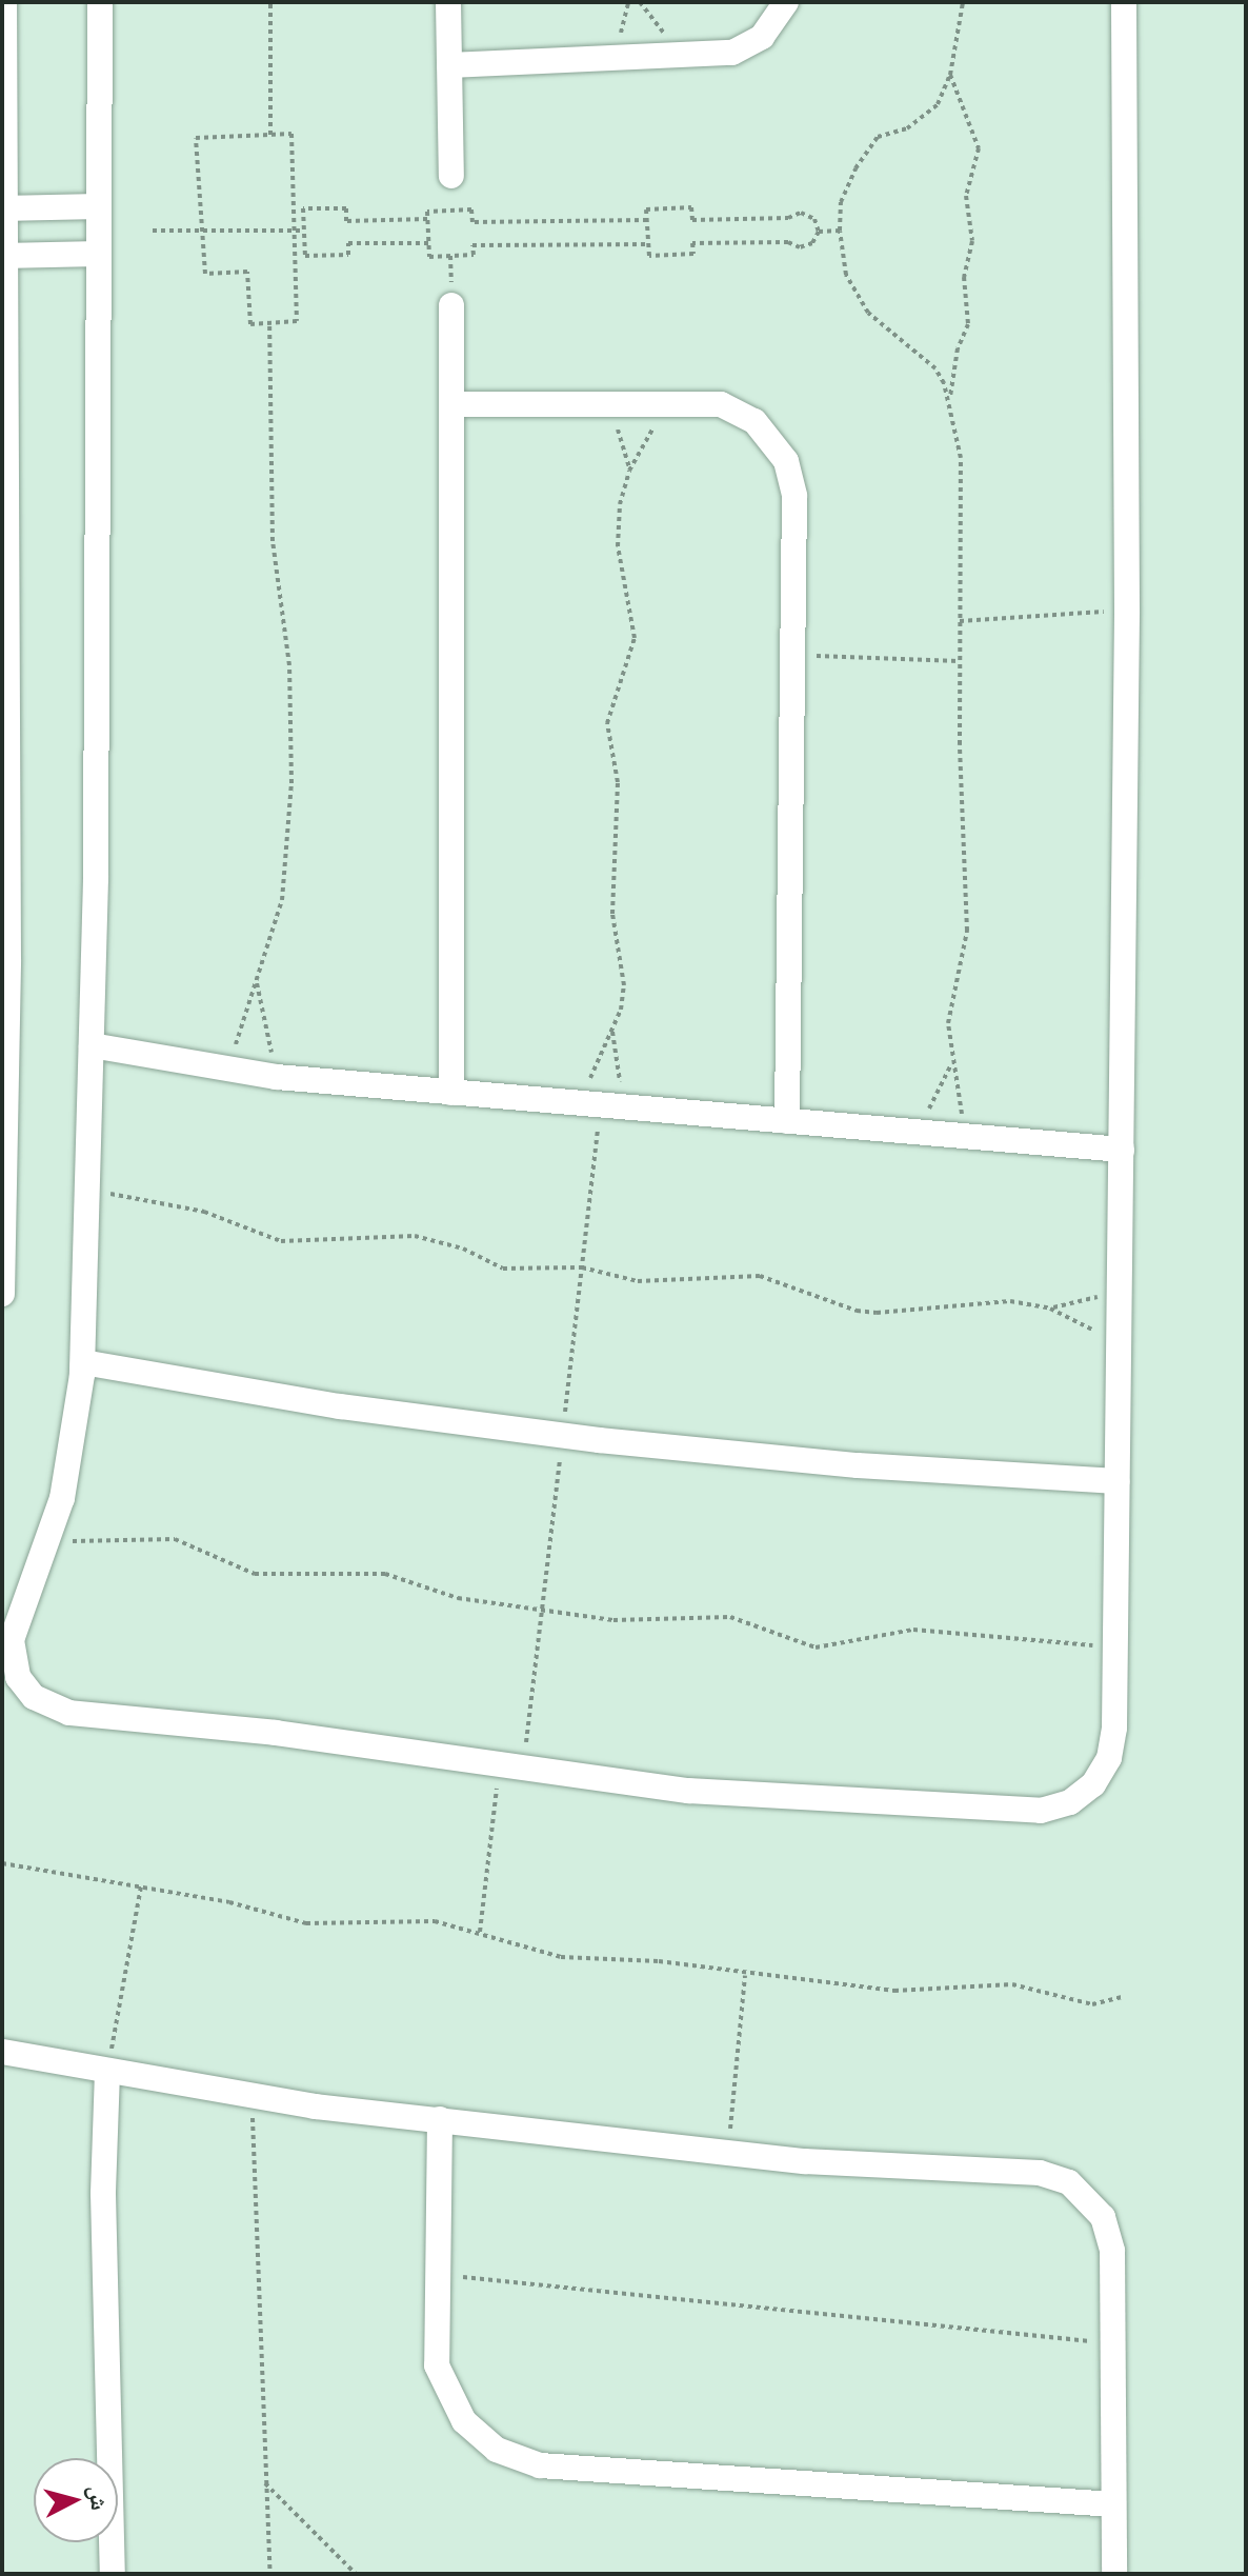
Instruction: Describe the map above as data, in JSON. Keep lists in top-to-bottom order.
{
  "north": "right"
}
